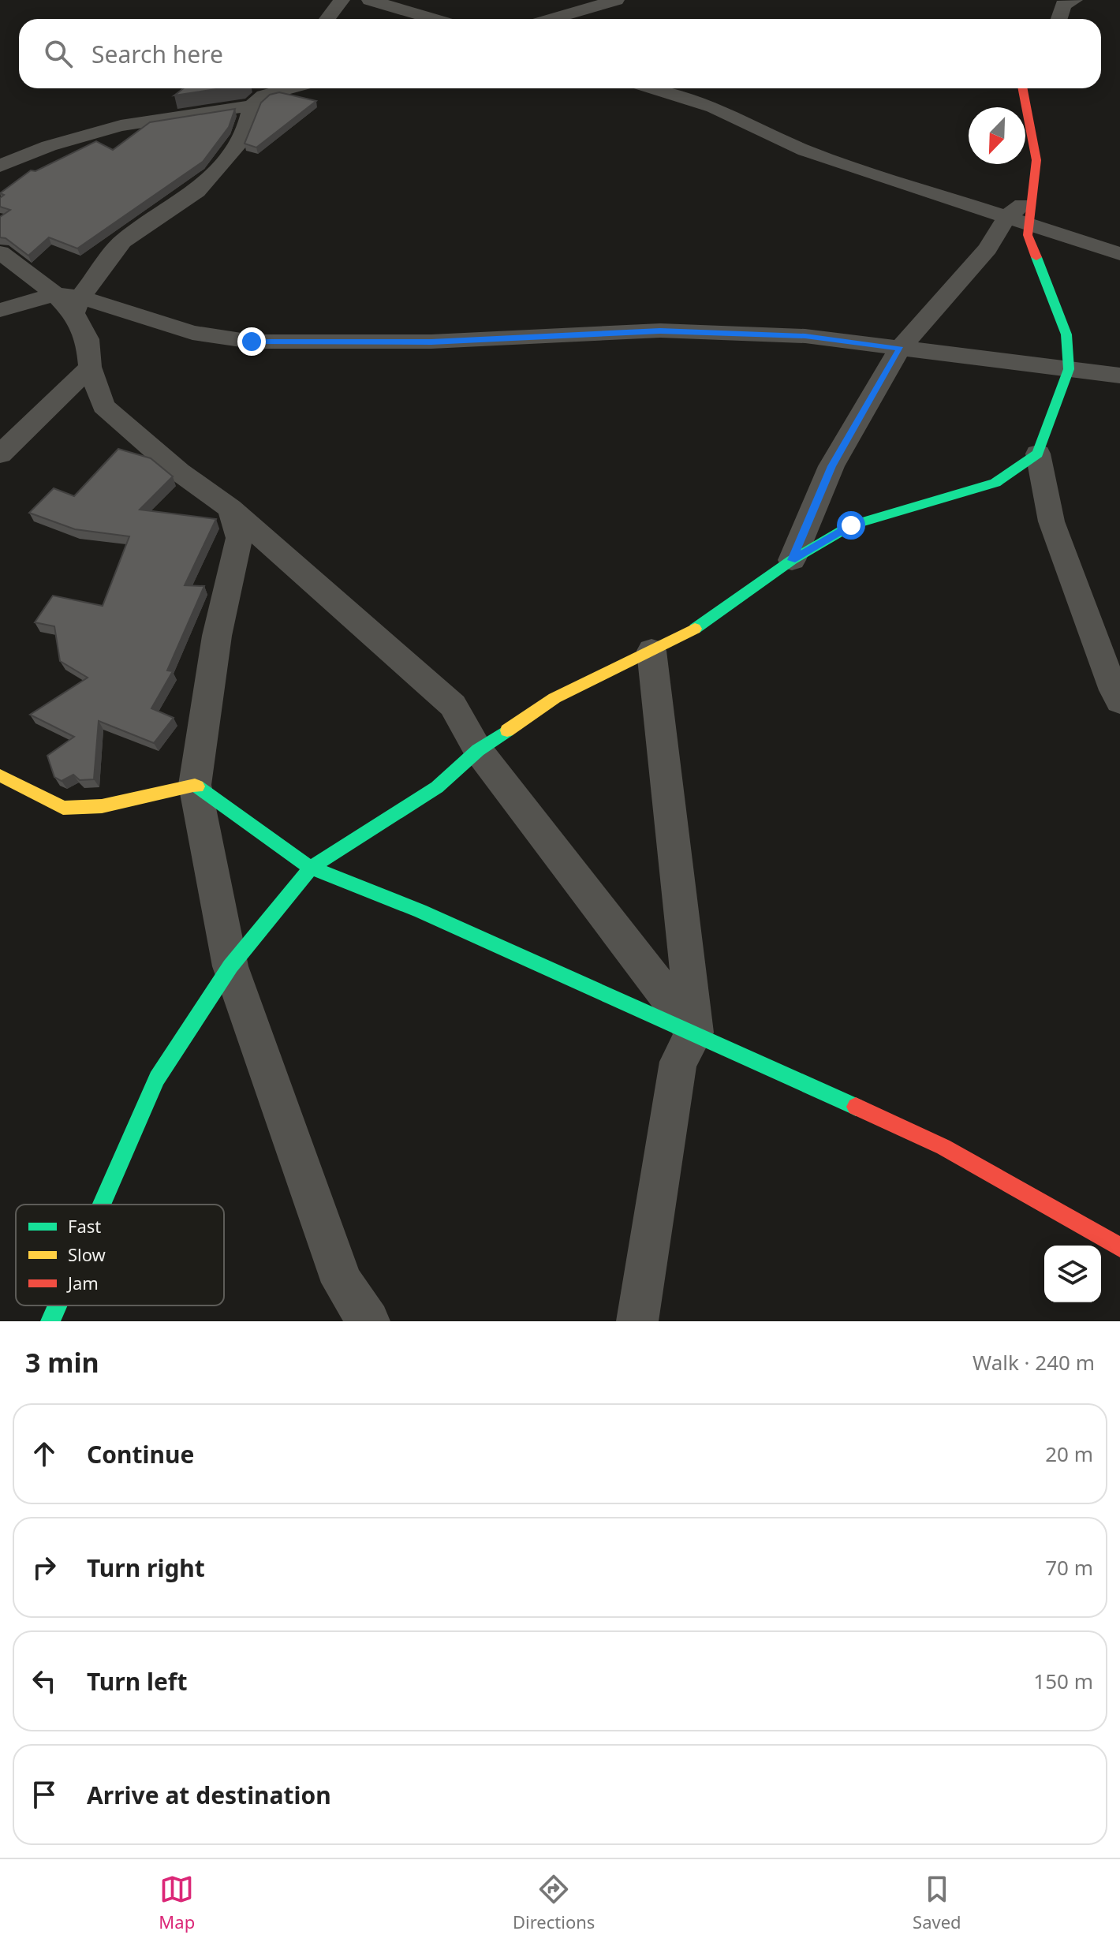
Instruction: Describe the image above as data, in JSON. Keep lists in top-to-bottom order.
{
  "legend": ["Fast", "Slow", "Jam"],
  "north": "bottom left",
  "page": {
    "search": "Search here",
    "heading": ["3 min", "Walk · 240 m"],
    "list": [
      ["Continue", "20 m"],
      ["Turn right", "70 m"],
      ["Turn left", "150 m"],
      "Arrive at destination"
    ],
    "nav": ["Map", "Directions", "Saved"]
  }
}
